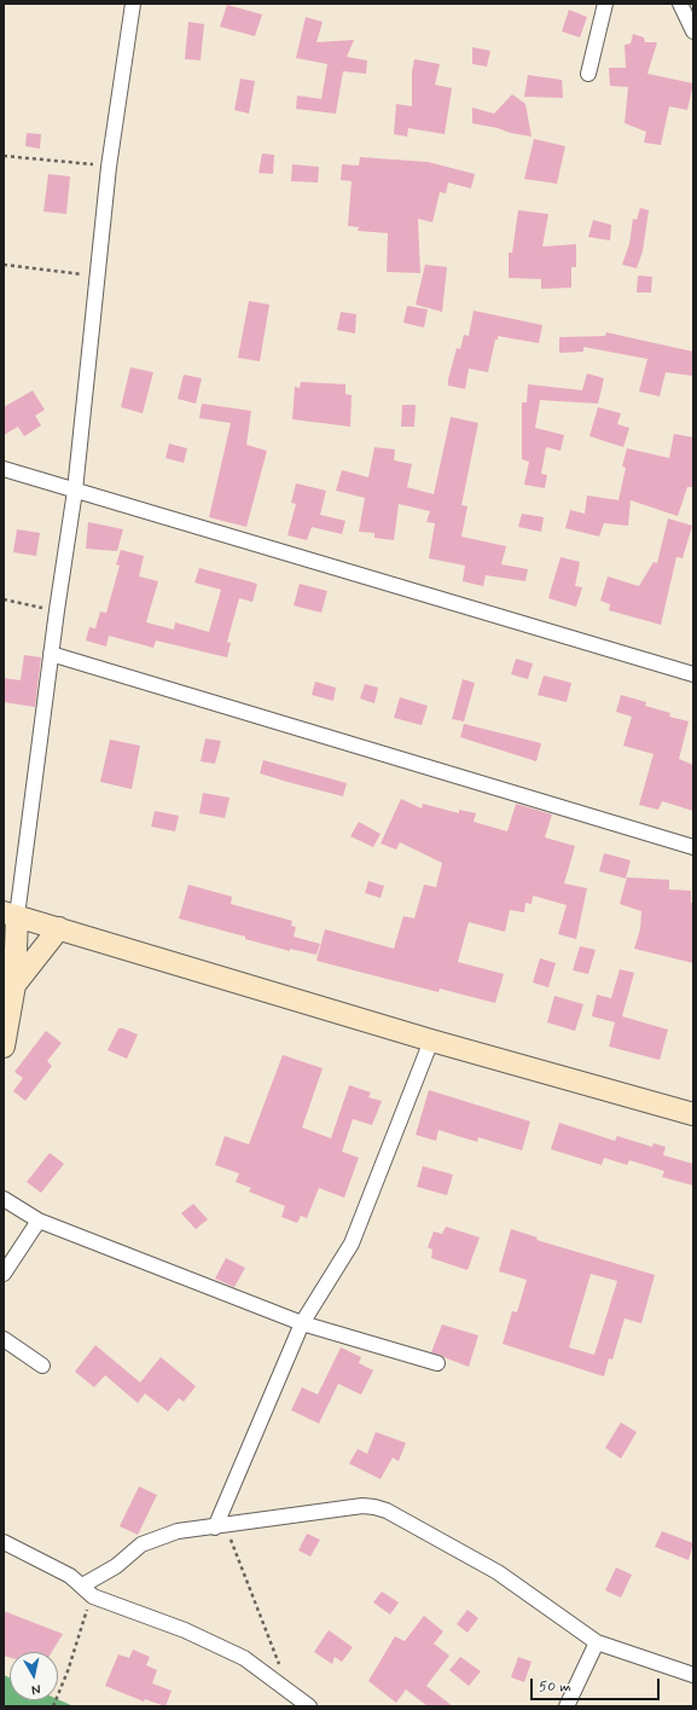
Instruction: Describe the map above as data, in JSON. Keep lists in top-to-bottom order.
{
  "scale_bar": "50 m",
  "north": "bottom"
}
